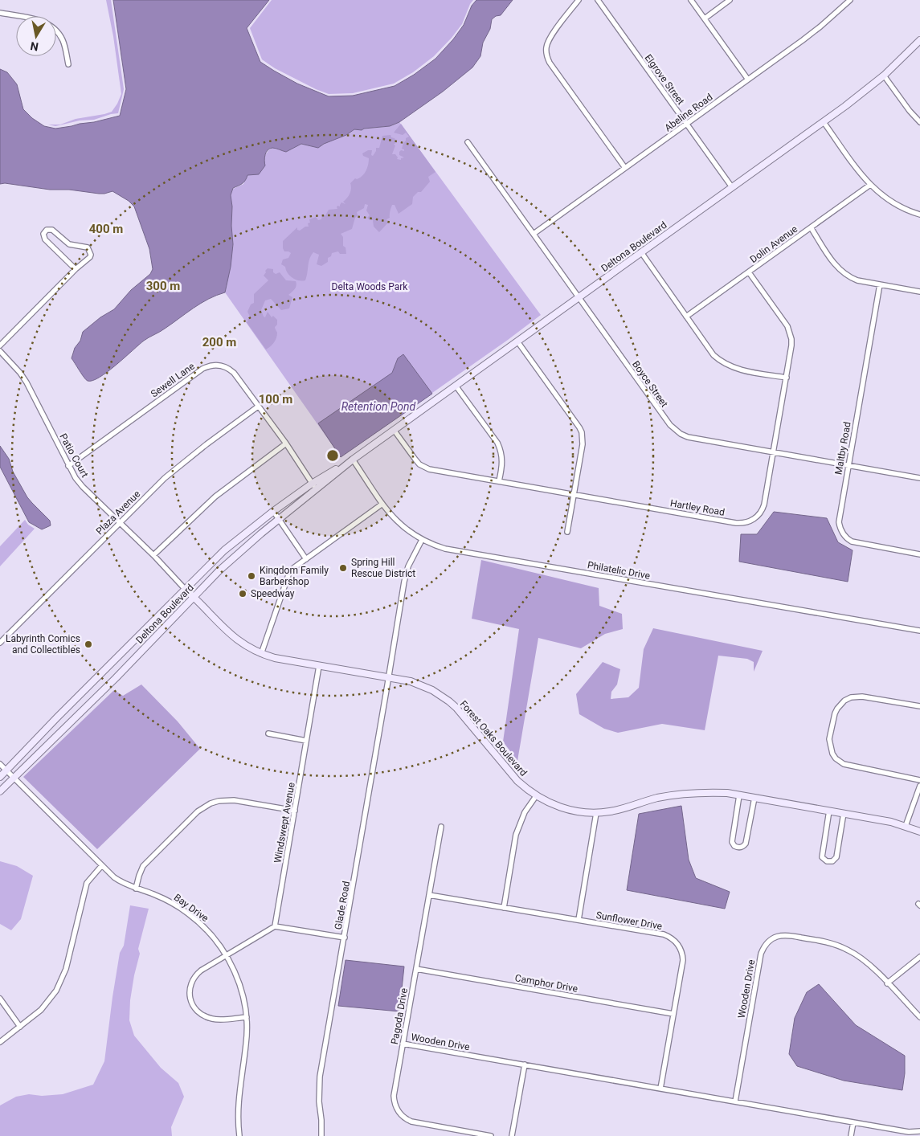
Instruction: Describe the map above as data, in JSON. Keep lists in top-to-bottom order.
{
  "streets": {
    "main road": ["Deltona Boulevard", "Forest Oaks Boulevard"],
    "street": [
      "Elgrove Street",
      "Abeline Road",
      "Dolin Avenue",
      "Sewell Lane",
      "Boyce Street",
      "Maltby Road",
      "Patio Court",
      "Hartley Road",
      "Plaza Avenue",
      "Philatelic Drive",
      "Windswept Avenue",
      "Glade Road",
      "Bay Drive",
      "Sunflower Drive",
      "Camphor Drive",
      "Wooden Drive",
      "Pagoda Drive"
    ]
  },
  "crossings": [
    ["Elgrove Street", "Abeline Road"],
    ["Elgrove Street", "Deltona Boulevard"],
    ["Abeline Road", "Boyce Street"],
    ["Dolin Avenue", "Hartley Road"],
    ["Deltona Boulevard", "Sewell Lane"],
    ["Deltona Boulevard", "Boyce Street"],
    ["Deltona Boulevard", "Patio Court"],
    ["Deltona Boulevard", "Hartley Road"],
    ["Deltona Boulevard", "Philatelic Drive"],
    ["Deltona Boulevard", "Forest Oaks Boulevard"],
    ["Deltona Boulevard", "Bay Drive"],
    ["Sewell Lane", "Patio Court"],
    ["Sewell Lane", "Plaza Avenue"],
    ["Boyce Street", "Maltby Road"],
    ["Boyce Street", "Hartley Road"],
    ["Patio Court", "Plaza Avenue"],
    ["Patio Court", "Forest Oaks Boulevard"],
    ["Philatelic Drive", "Glade Road"],
    ["Forest Oaks Boulevard", "Windswept Avenue"],
    ["Forest Oaks Boulevard", "Glade Road"],
    ["Sunflower Drive", "Camphor Drive"],
    ["Sunflower Drive", "Wooden Drive"],
    ["Sunflower Drive", "Pagoda Drive"],
    ["Camphor Drive", "Pagoda Drive"],
    ["Wooden Drive", "Pagoda Drive"]
  ],
  "water": ["Retention Pond"],
  "parks": ["Delta Woods Park"],
  "places": [
    "Spring Hill Rescue District",
    "Kingdom Family Barbershop",
    "Speedway",
    "Labyrinth Comics and Collectibles"
  ],
  "north": "bottom",
  "rings": [
    "400 m",
    "300 m",
    "200 m",
    "100 m"
  ]
}
